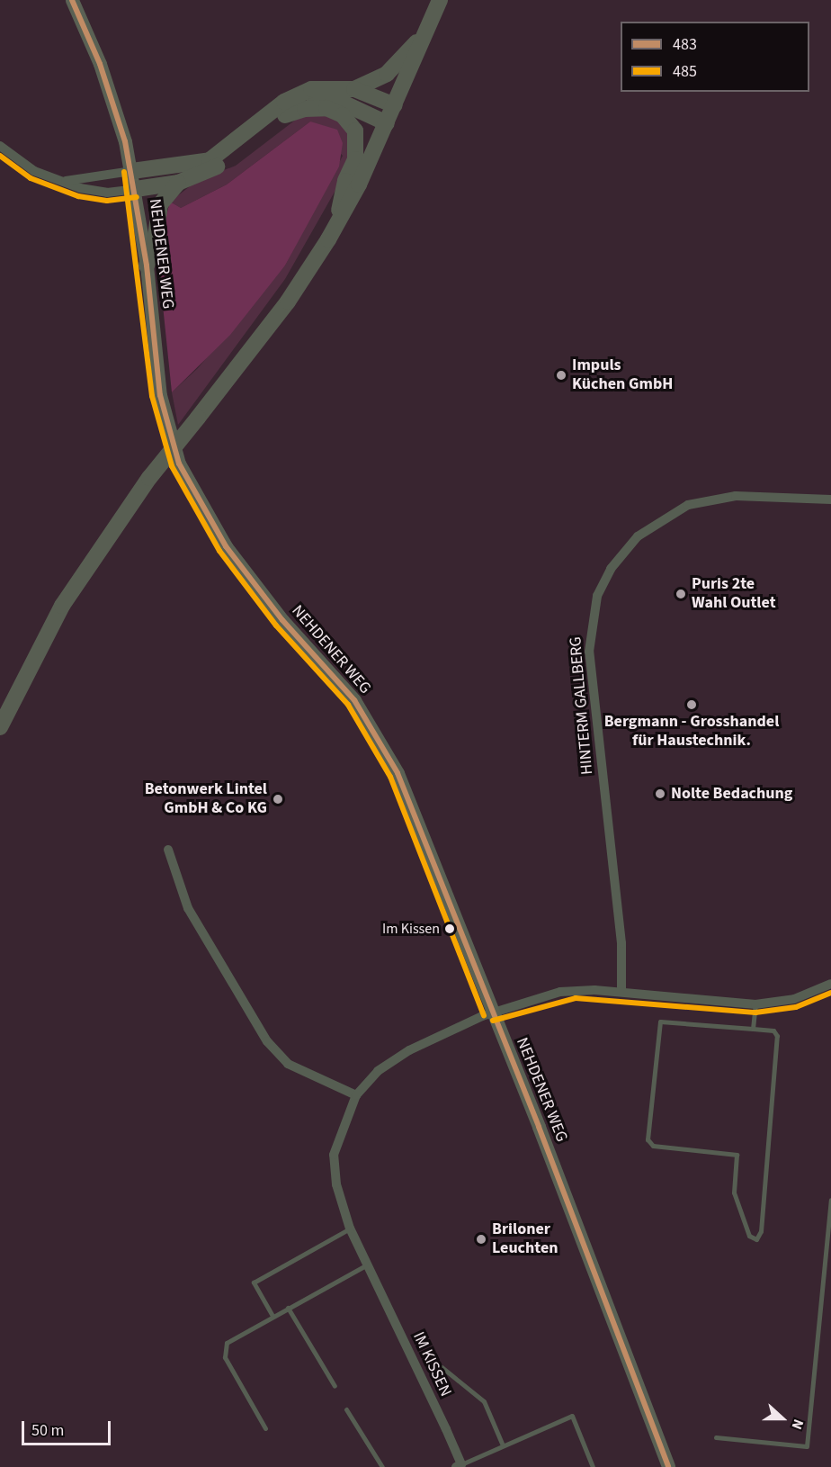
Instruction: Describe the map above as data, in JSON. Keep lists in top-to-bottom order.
{
  "streets": {
    "street": ["NEHDENER WEG", "HINTERM GALLBERG", "IM KISSEN"]
  },
  "crossings": [
    ["NEHDENER WEG", "IM KISSEN"]
  ],
  "places": [
    "Impuls Küchen GmbH",
    "Puris 2te Wahl Outlet",
    "Bergmann - Grosshandel für Haustechnik.",
    "Nolte Bedachung",
    "Betonwerk Lintel GmbH & Co KG",
    "Im Kissen",
    "Briloner Leuchten"
  ],
  "lines": ["transit line 483", "transit line 485"],
  "legend": ["483", "485"],
  "scale_bar": "50 m",
  "north": "right"
}
